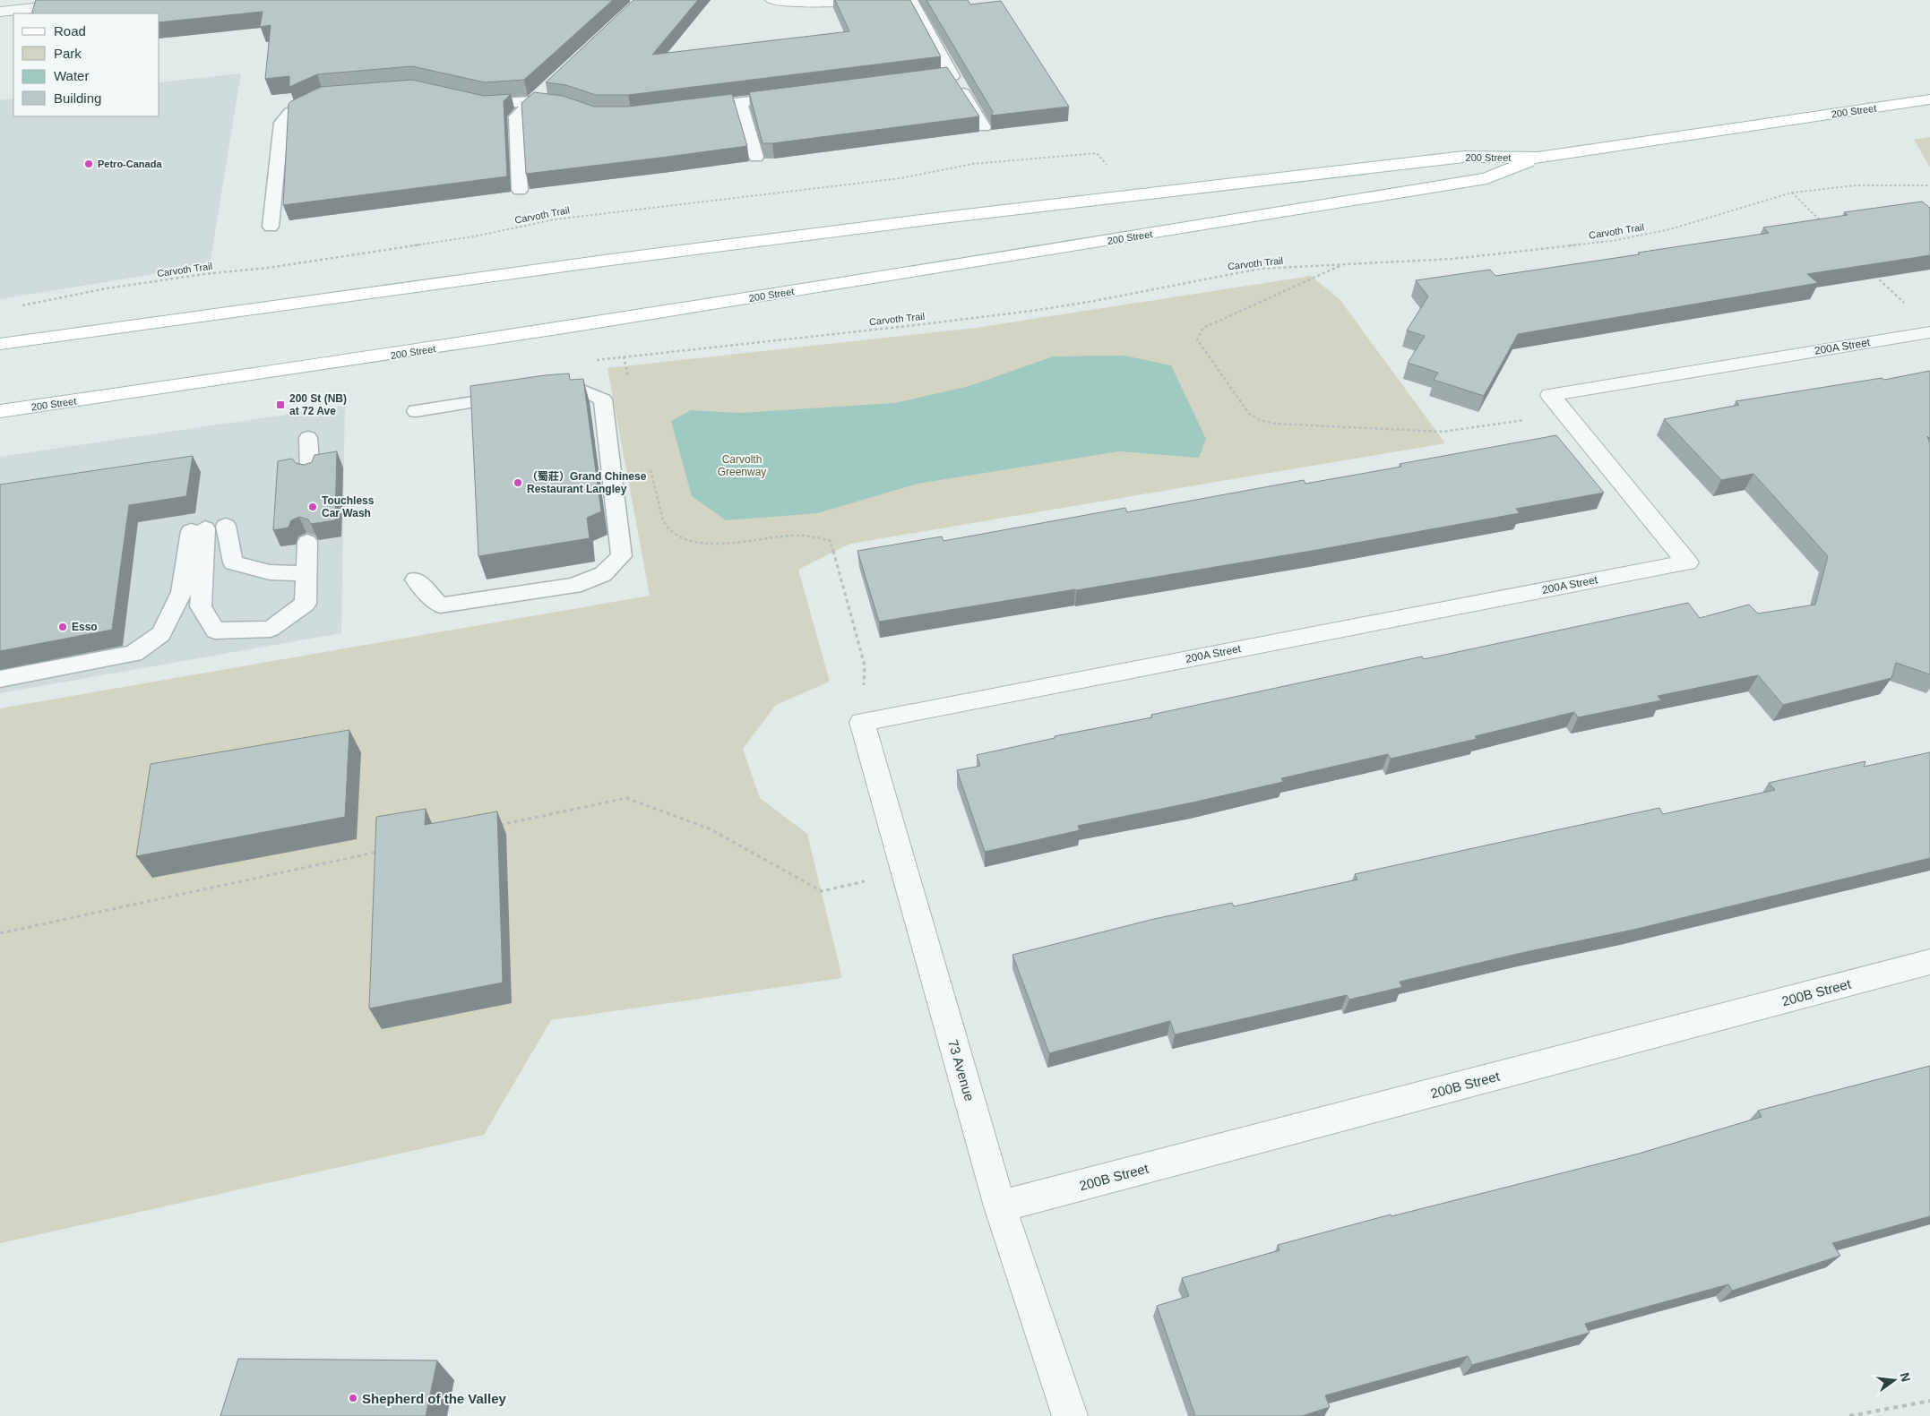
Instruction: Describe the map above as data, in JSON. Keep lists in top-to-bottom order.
{
  "streets": {
    "main road": ["200 Street"],
    "street": ["200A Street", "200B Street", "73 Avenue"],
    "path": ["Carvoth Trail"]
  },
  "crossings": [
    ["200A Street", "73 Avenue"],
    ["200B Street", "73 Avenue"]
  ],
  "parks": ["Carvolth Greenway"],
  "places": {
    "other": [
      "Petro-Canada",
      "（蜀莊）Grand Chinese Restaurant Langley",
      "Touchless Car Wash",
      "Esso",
      "Shepherd of the Valley"
    ],
    "transit": ["200 St (NB) at 72 Ave"]
  },
  "legend": [
    "Road",
    "Park",
    "Water",
    "Building"
  ],
  "north": "right"
}
